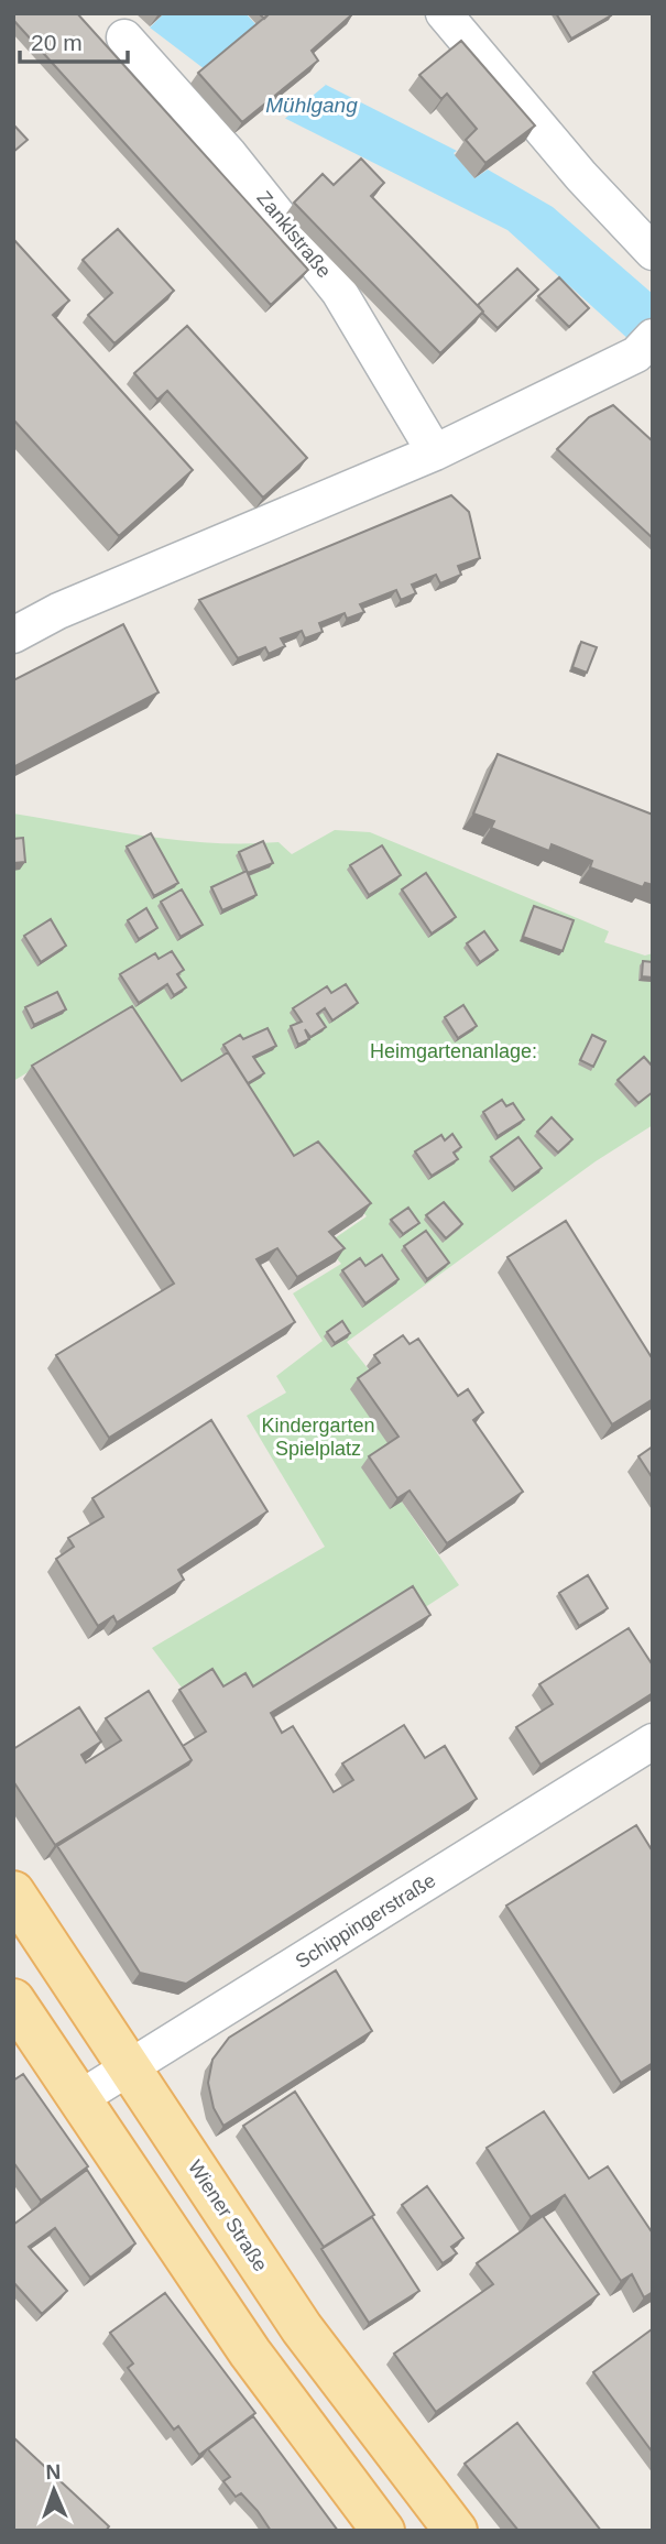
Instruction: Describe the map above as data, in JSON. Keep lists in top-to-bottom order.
{
  "streets": {
    "main road": ["Wiener Straße"],
    "street": ["Zanklstraße", "Schippingerstraße"]
  },
  "crossings": [
    ["Schippingerstraße", "Wiener Straße"]
  ],
  "water": ["Mühlgang"],
  "parks": ["Heimgartenanlage:", "Kindergarten Spielplatz"],
  "scale_bar": "20 m",
  "north": "top"
}
